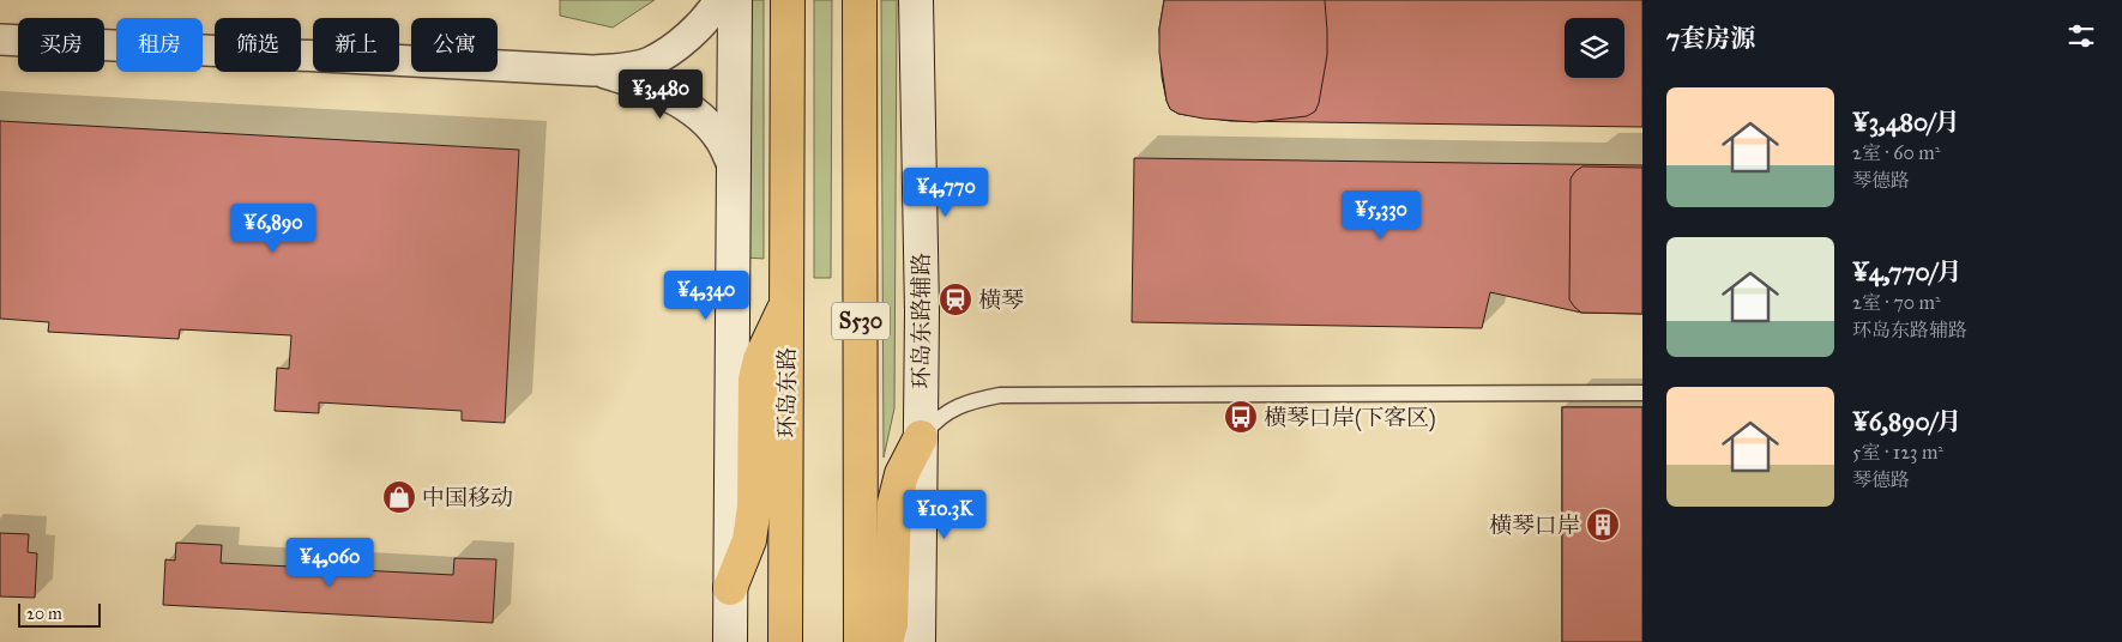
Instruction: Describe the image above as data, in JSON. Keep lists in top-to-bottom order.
{
  "streets": {
    "main road": ["S530", "环岛东路辅路", "环岛东路"]
  },
  "places": {
    "station": ["横琴"],
    "bus stop": ["横琴口岸(下客区)"],
    "shop": ["中国移动"],
    "building": ["横琴口岸"]
  },
  "scale_bar": "20 m",
  "page": {
    "heading": "7套房源",
    "chip": [
      "买房",
      "租房",
      "筛选",
      "新上",
      "公寓"
    ],
    "price": [
      "¥3,480",
      "¥4,770",
      "¥5,330",
      "¥6,890",
      "¥4,340",
      "¥10.3K",
      "¥4,060"
    ],
    "list": [
      {
        "name": "¥3,480/月",
        "note": "2室 · 60 m² · 琴德路"
      },
      {
        "name": "¥4,770/月",
        "note": "2室 · 70 m² · 环岛东路辅路"
      },
      {
        "name": "¥6,890/月",
        "note": "5室 · 123 m² · 琴德路"
      }
    ],
    "scale": "20 m"
  }
}
